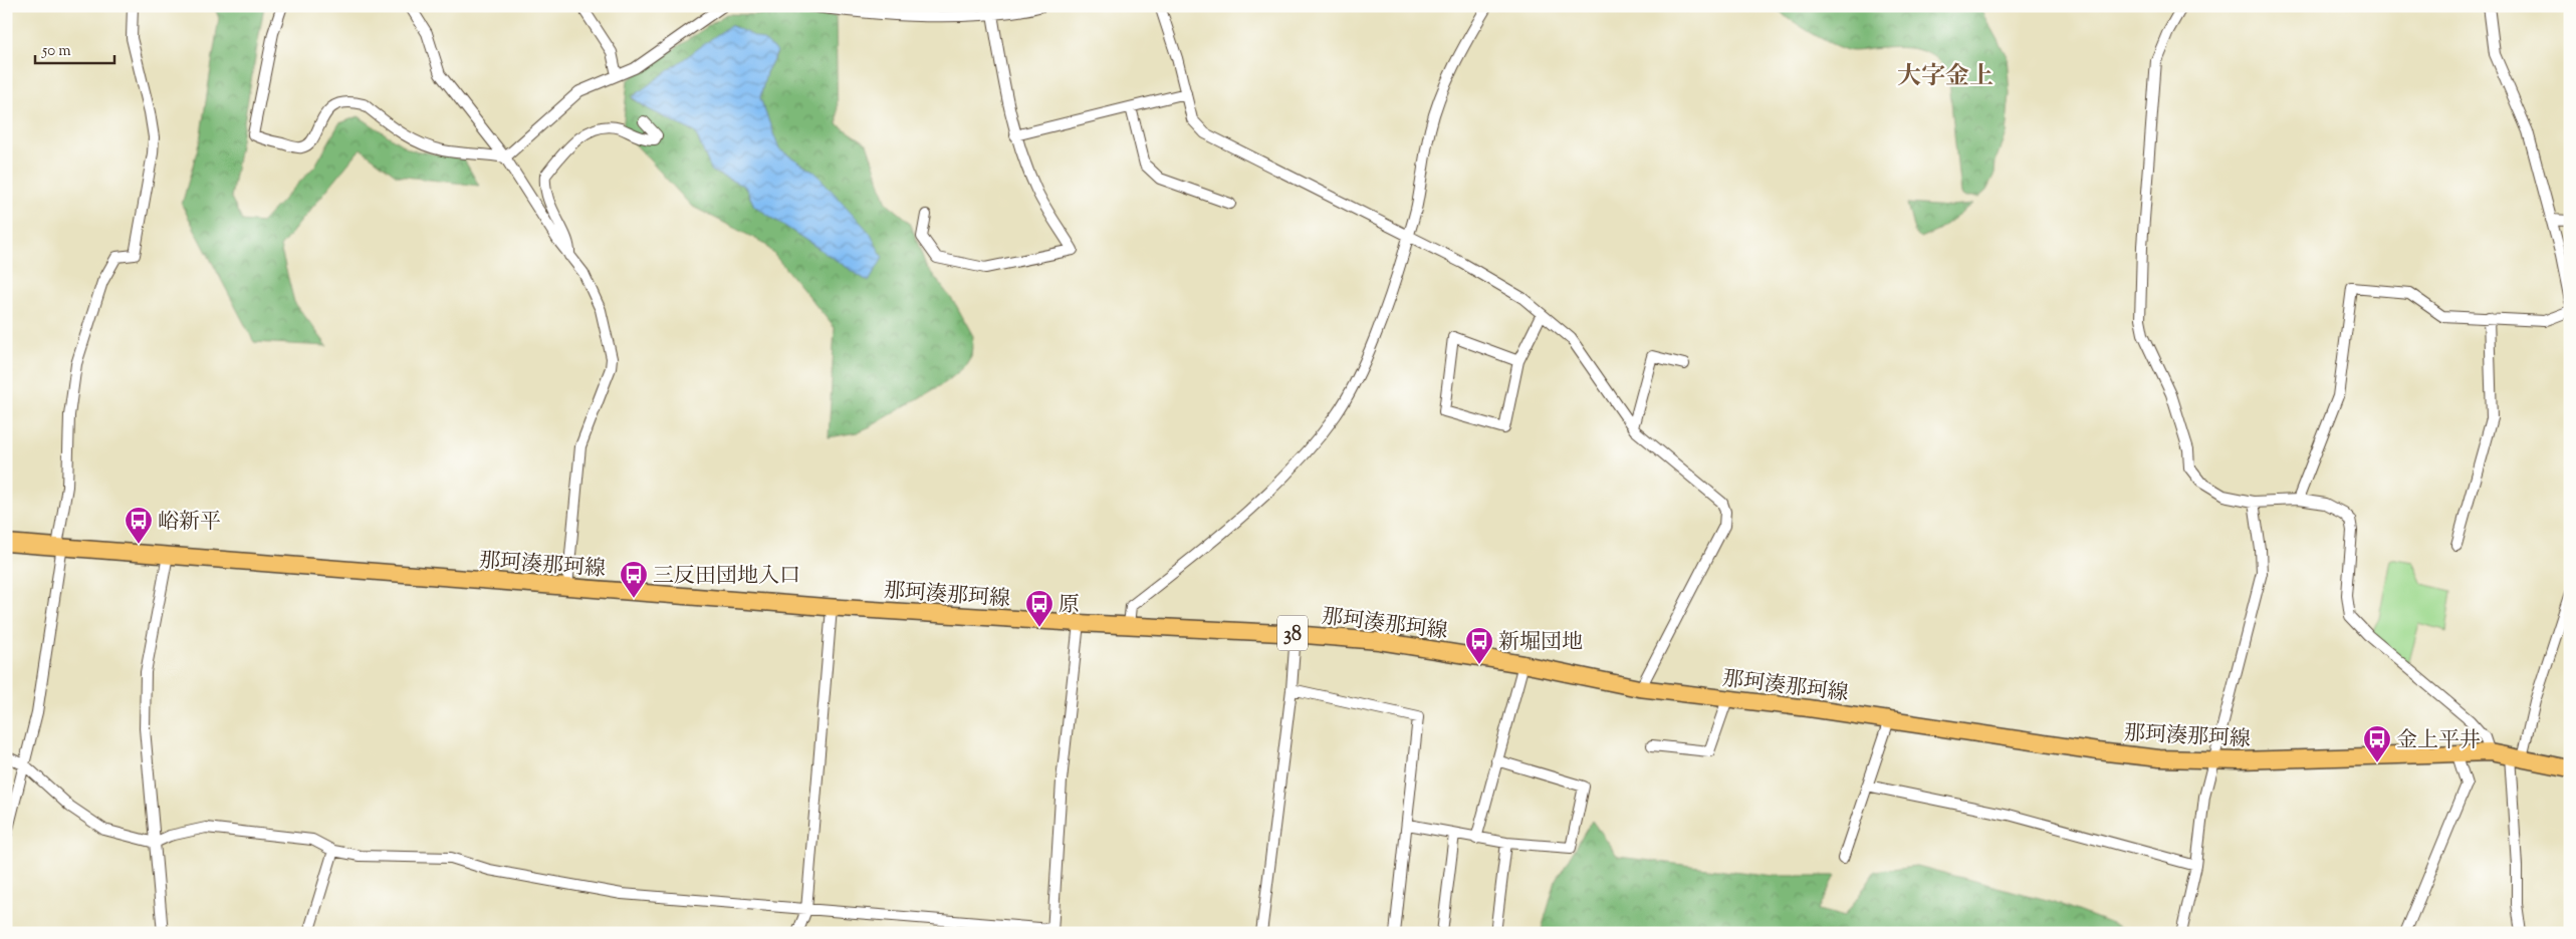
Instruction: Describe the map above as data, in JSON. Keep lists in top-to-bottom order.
{
  "streets": {
    "main road": ["那珂湊那珂線", "38"]
  },
  "districts": ["大字金上"],
  "places": {
    "bus stop": [
      "峪新平",
      "三反田団地入口",
      "原",
      "新堀団地",
      "金上平井"
    ]
  },
  "scale_bar": "50 m"
}
